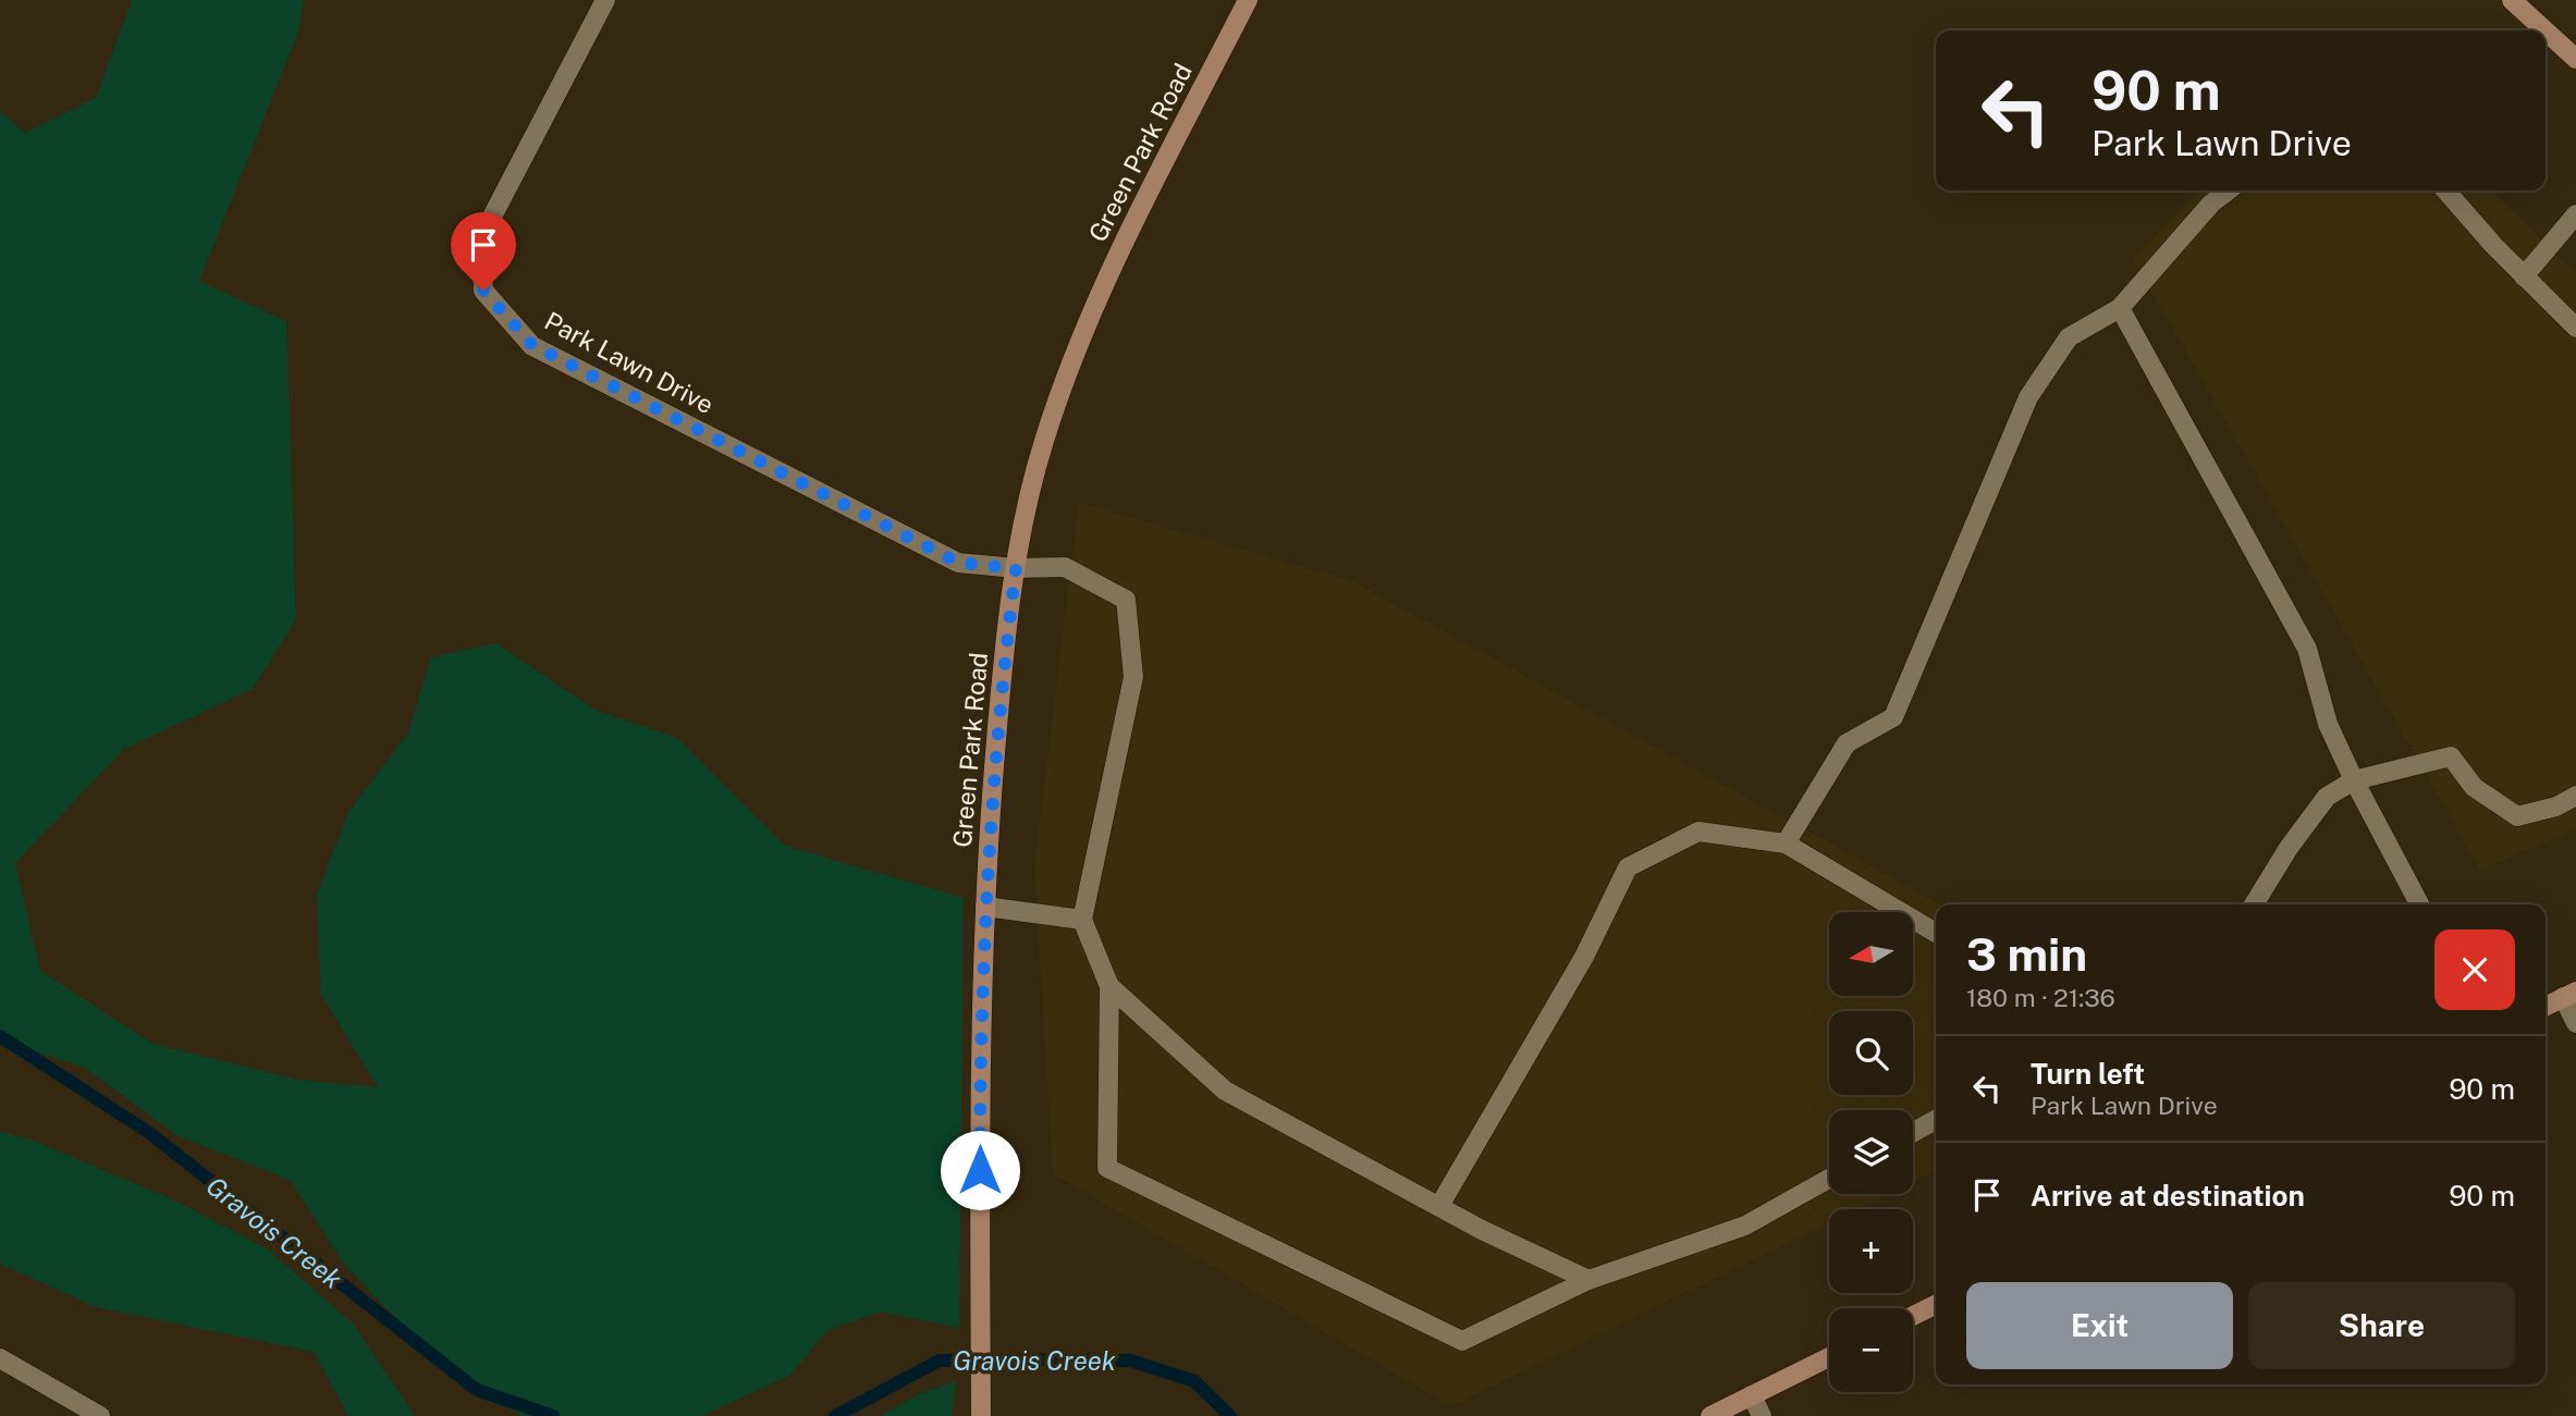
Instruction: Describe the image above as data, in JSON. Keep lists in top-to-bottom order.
{
  "streets": {
    "street": ["Green Park Road", "Park Lawn Drive"]
  },
  "crossings": [
    ["Green Park Road", "Park Lawn Drive"]
  ],
  "water": ["Gravois Creek"],
  "north": "left",
  "page": {
    "turn": ["90 m", "Park Lawn Drive"],
    "heading": ["3 min", "180 m · 21:36"],
    "map_buttons": ["+", "−"],
    "list": [
      {
        "name": "Turn left",
        "note": "Park Lawn Drive",
        "value": "90 m"
      },
      {
        "name": "Arrive at destination",
        "value": "90 m"
      }
    ],
    "buttons": ["Exit", "Share"]
  }
}
